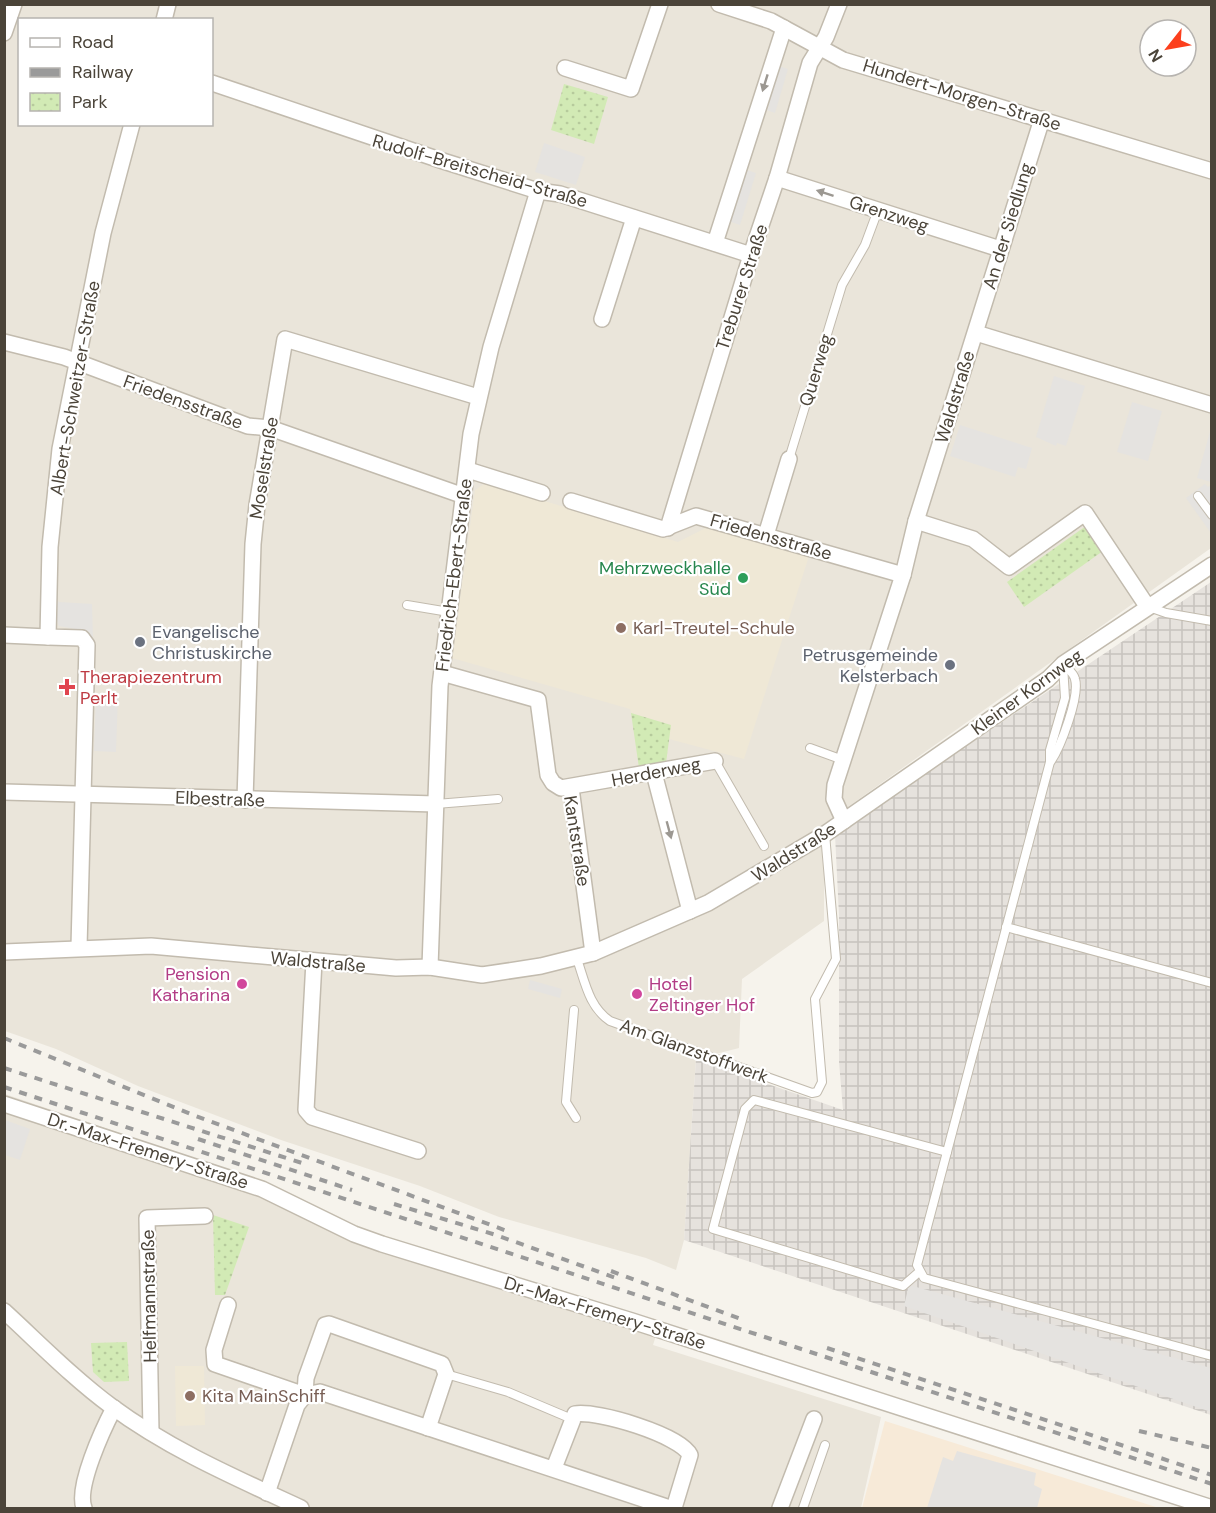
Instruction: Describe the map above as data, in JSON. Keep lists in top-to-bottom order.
{
  "streets": {
    "street": [
      "Hundert-Morgen-Straße",
      "Rudolf-Breitscheid-Straße",
      "Grenzweg",
      "An der Siedlung",
      "Treburer Straße",
      "Querweg",
      "Albert-Schweitzer-Straße",
      "Waldstraße",
      "Friedensstraße",
      "Moselstraße",
      "Friedrich-Ebert-Straße",
      "Kleiner Kornweg",
      "Herderweg",
      "Elbestraße",
      "Kantstraße",
      "Dr.-Max-Fremery-Straße",
      "Helfmannstraße"
    ],
    "lane": ["Am Glanzstoffwerk"]
  },
  "crossings": [
    ["Hundert-Morgen-Straße", "An der Siedlung"],
    ["Hundert-Morgen-Straße", "Treburer Straße"],
    ["Rudolf-Breitscheid-Straße", "Treburer Straße"],
    ["Rudolf-Breitscheid-Straße", "Friedrich-Ebert-Straße"],
    ["Grenzweg", "An der Siedlung"],
    ["Grenzweg", "Treburer Straße"],
    ["Grenzweg", "Querweg"],
    ["An der Siedlung", "Waldstraße"],
    ["Treburer Straße", "Friedensstraße"],
    ["Querweg", "Friedensstraße"],
    ["Albert-Schweitzer-Straße", "Friedensstraße"],
    ["Waldstraße", "Friedensstraße"],
    ["Waldstraße", "Friedrich-Ebert-Straße"],
    ["Waldstraße", "Kleiner Kornweg"],
    ["Waldstraße", "Kantstraße"],
    ["Waldstraße", "Am Glanzstoffwerk"],
    ["Friedensstraße", "Moselstraße"],
    ["Friedensstraße", "Friedrich-Ebert-Straße"],
    ["Moselstraße", "Friedrich-Ebert-Straße"],
    ["Moselstraße", "Elbestraße"],
    ["Friedrich-Ebert-Straße", "Elbestraße"],
    ["Friedrich-Ebert-Straße", "Kantstraße"],
    ["Herderweg", "Kantstraße"]
  ],
  "one_way": ["Grenzweg"],
  "places": {
    "other": [
      "Mehrzweckhalle Süd",
      "Karl-Treutel-Schule",
      "Evangelische Christuskirche",
      "Petrusgemeinde Kelsterbach",
      "Pension Katharina",
      "Hotel Zeltinger Hof",
      "Kita MainSchiff"
    ],
    "health": ["Therapiezentrum Perlt"]
  },
  "legend": ["Road", "Railway", "Park"],
  "north": "bottom left"
}
